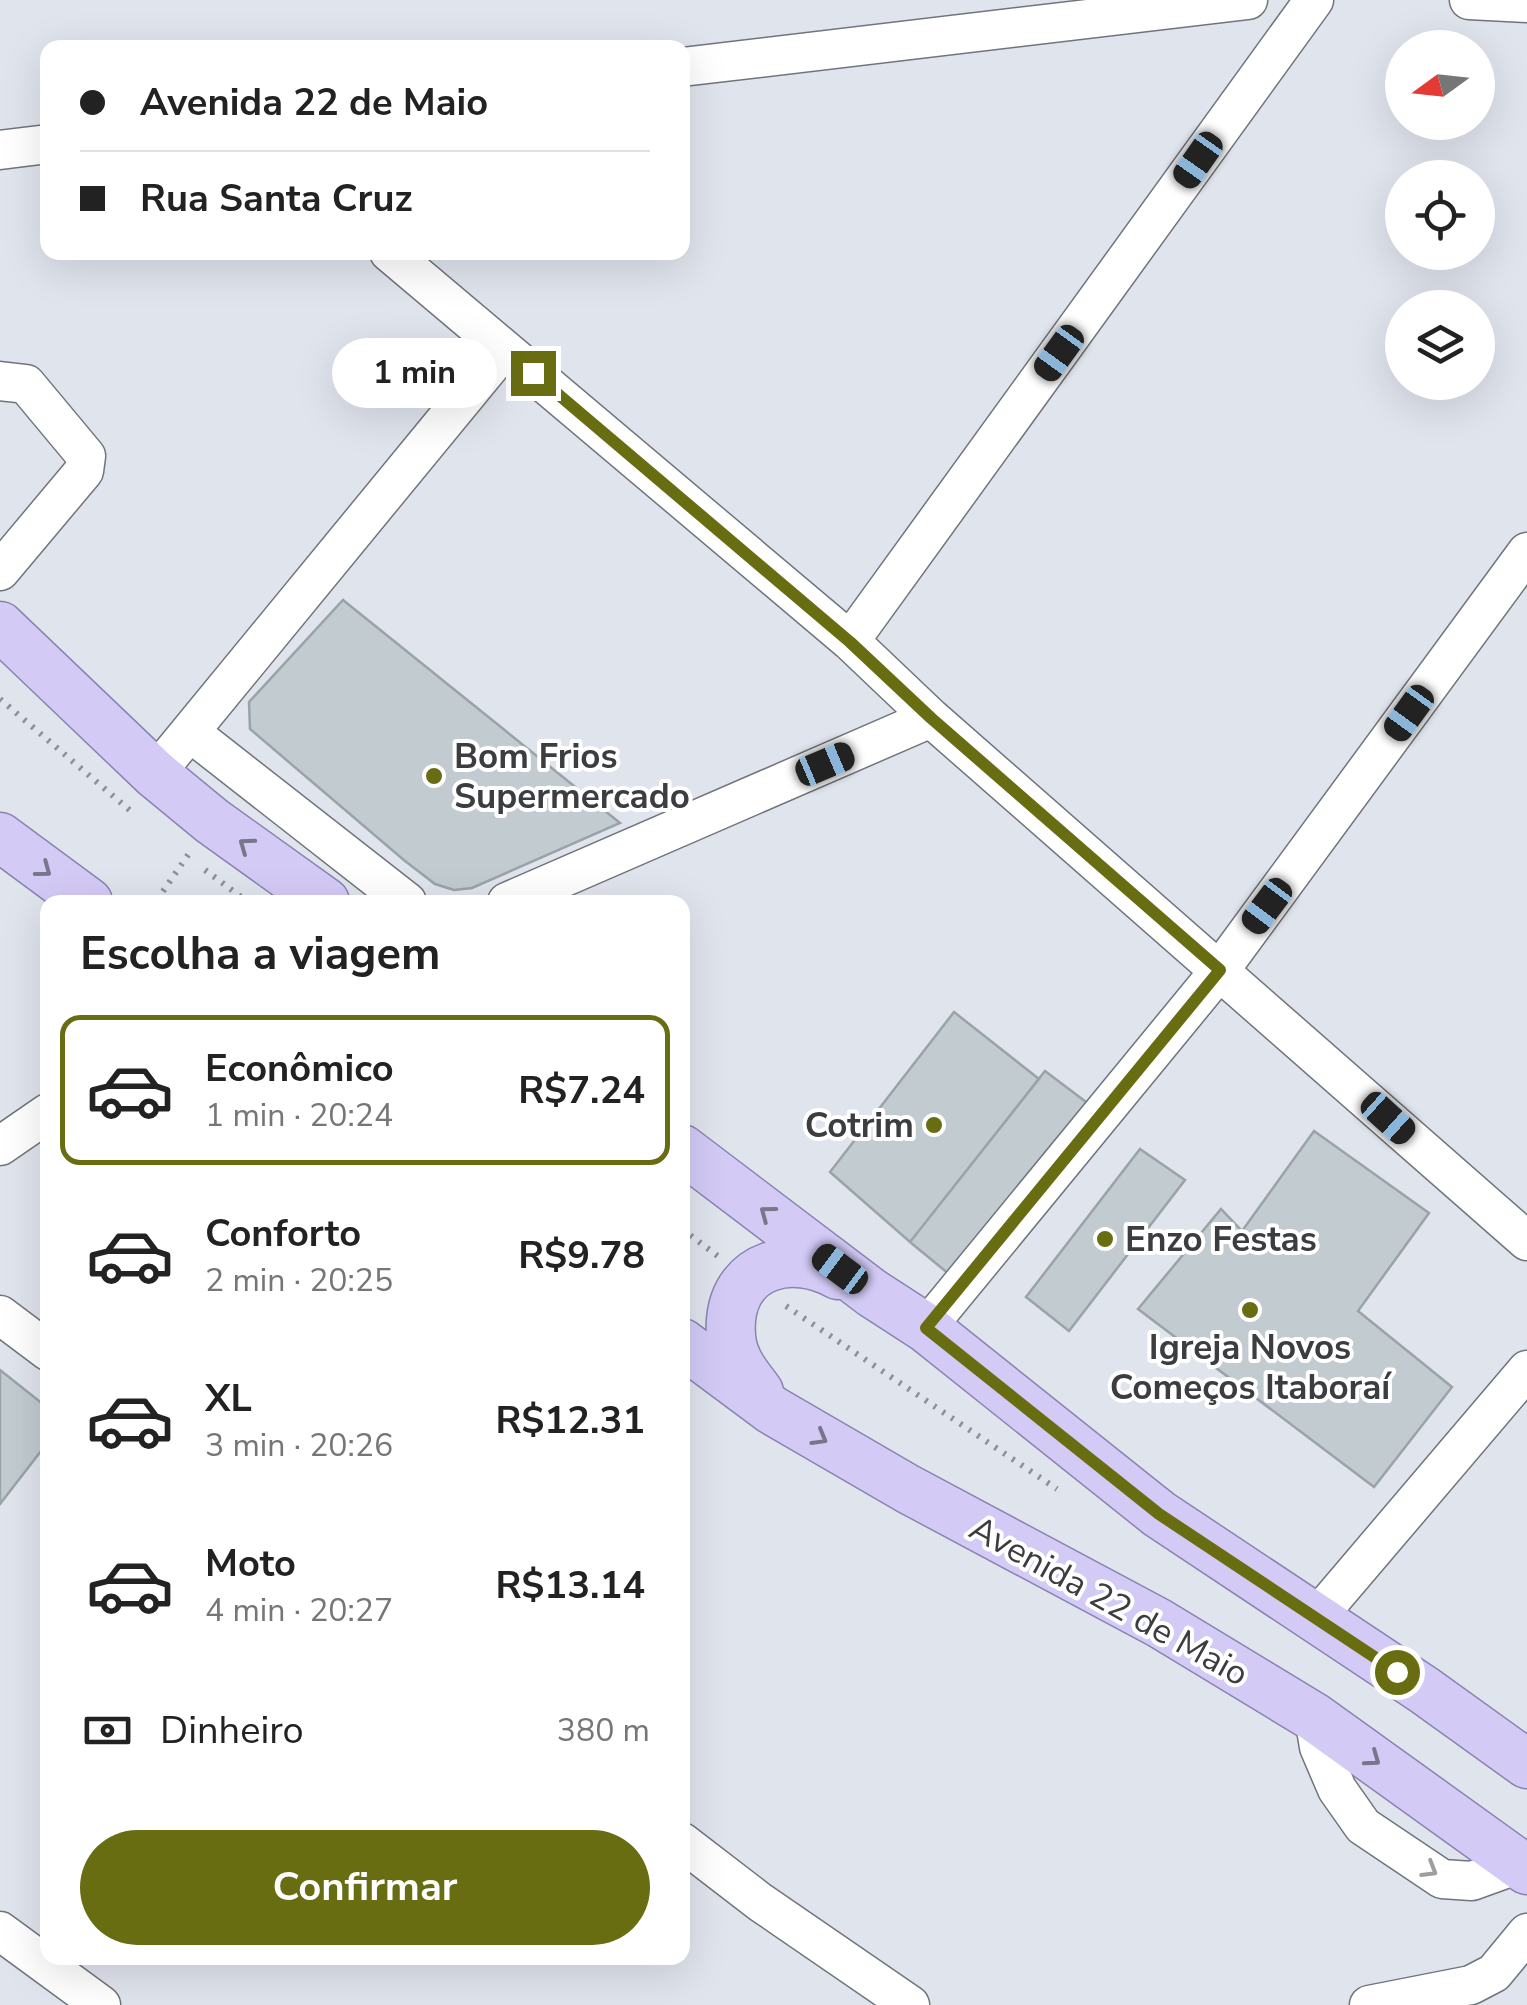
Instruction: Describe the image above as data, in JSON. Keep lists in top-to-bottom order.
{
  "streets": {
    "main road": ["Avenida 22 de Maio"]
  },
  "places": [
    "Bom Frios Supermercado",
    "Cotrim",
    "Enzo Festas",
    "Igreja Novos Começos Itaboraí"
  ],
  "north": "left",
  "page": {
    "banner": ["Avenida 22 de Maio", "Rua Santa Cruz"],
    "bubble": "1 min",
    "heading": "Escolha a viagem",
    "list": [
      {
        "name": "Econômico",
        "note": "1 min · 20:24",
        "value": "R$7.24"
      },
      {
        "name": "Conforto",
        "note": "2 min · 20:25",
        "value": "R$9.78"
      },
      {
        "name": "XL",
        "note": "3 min · 20:26",
        "value": "R$12.31"
      },
      {
        "name": "Moto",
        "note": "4 min · 20:27",
        "value": "R$13.14"
      }
    ],
    "pay": ["Dinheiro", "380 m"],
    "buttons": "Confirmar"
  }
}
